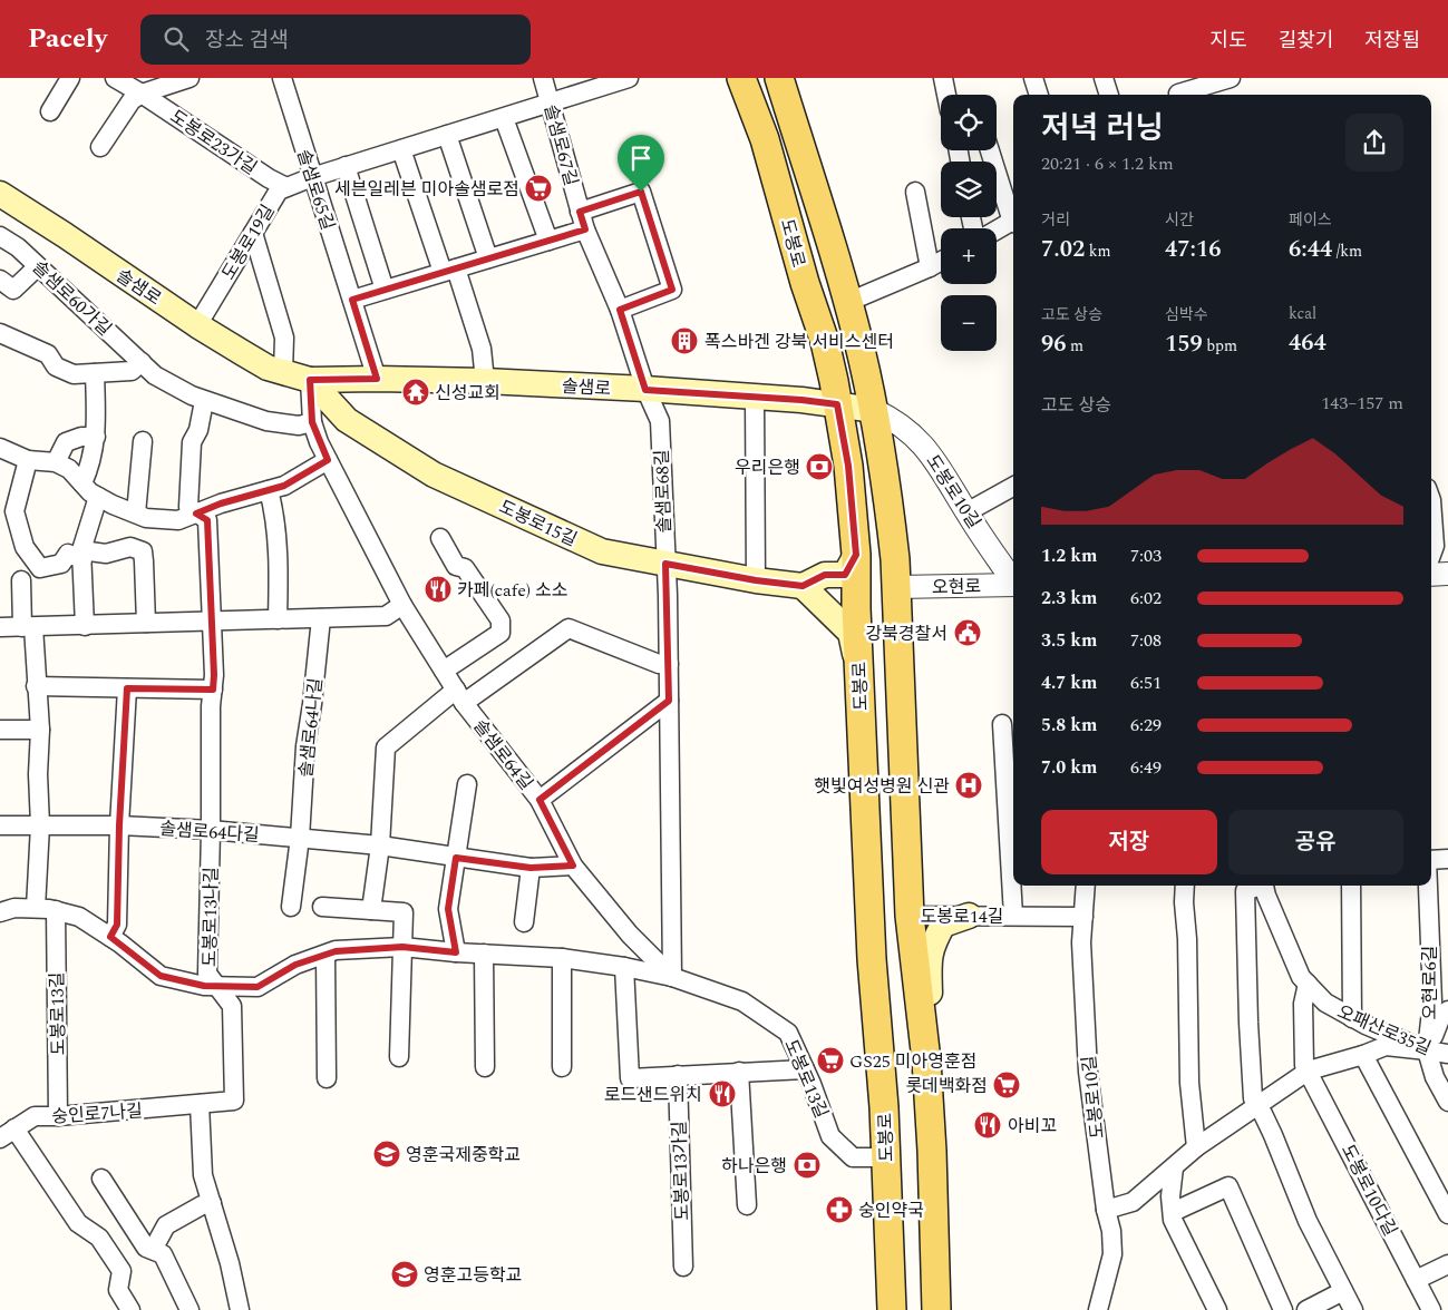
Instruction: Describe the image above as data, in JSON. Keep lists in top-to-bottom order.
{
  "streets": {
    "main road": ["도봉로", "솔샘로", "도봉로15길"],
    "street": [
      "도봉로23가길",
      "솔샘로67길",
      "솔샘로65길",
      "도봉로19길",
      "솔샘로60가길",
      "솔샘로68길",
      "도봉로10길",
      "오현로",
      "솔샘로64나길",
      "솔샘로64길",
      "솔샘로64다길",
      "도봉로14길",
      "도봉로13나길",
      "오현로6길",
      "도봉로13길",
      "오패산로35길",
      "숭인로7나길",
      "도봉로13가길",
      "도봉로10다길"
    ]
  },
  "crossings": [
    ["도봉로23가길", "도봉로19길"],
    ["솔샘로67길", "도봉로19길"],
    ["솔샘로67길", "솔샘로"],
    ["솔샘로67길", "솔샘로68길"],
    ["솔샘로65길", "도봉로19길"],
    ["솔샘로65길", "솔샘로"],
    ["도봉로19길", "솔샘로"],
    ["도봉로", "솔샘로"],
    ["도봉로", "도봉로10길"],
    ["도봉로", "오현로"],
    ["도봉로", "도봉로14길"],
    ["도봉로", "도봉로13길"],
    ["솔샘로", "솔샘로68길"],
    ["솔샘로", "도봉로10길"],
    ["솔샘로", "도봉로15길"],
    ["솔샘로", "솔샘로64길"],
    ["솔샘로60가길", "솔샘로64길"],
    ["솔샘로68길", "도봉로15길"],
    ["솔샘로68길", "솔샘로64길"],
    ["솔샘로68길", "도봉로13길"],
    ["도봉로10길", "도봉로14길"],
    ["도봉로15길", "솔샘로64길"],
    ["솔샘로64나길", "솔샘로64다길"],
    ["솔샘로64길", "솔샘로64다길"],
    ["솔샘로64길", "도봉로13길"],
    ["솔샘로64다길", "도봉로13나길"],
    ["도봉로13나길", "도봉로13길"],
    ["도봉로13나길", "숭인로7나길"],
    ["오현로6길", "오패산로35길"],
    ["도봉로13길", "숭인로7나길"],
    ["오패산로35길", "도봉로10다길"]
  ],
  "places": {
    "supermarket": ["세븐일레븐 미아솔샘로점", "GS25 미아영훈점", "롯데백화점"],
    "building": ["폭스바겐 강북 서비스센터"],
    "temple": ["신성교회"],
    "bank": ["우리은행", "하나은행"],
    "restaurant": ["카페(cafe) 소소", "로드샌드위치", "아비꼬"],
    "public building": ["강북경찰서"],
    "hospital": ["햇빛여성병원 신관"],
    "school or university": ["영훈국제중학교", "영훈고등학교"],
    "pharmacy": ["숭인약국"]
  },
  "page": {
    "header": "Pacely",
    "search": "장소 검색",
    "nav": ["지도", "길찾기", "저장됨"],
    "map_buttons": ["+", "−"],
    "heading": ["저녁 러닝", "20:21 · 6 × 1.2 km"],
    "stats": [
      ["거리", "7.02 km"],
      ["시간", "47:16"],
      ["페이스", "6:44 /km"],
      ["고도 상승", "96 m"],
      ["심박수", "159 bpm"],
      ["kcal", "464"]
    ],
    "chart": ["고도 상승", "143–157 m"],
    "list": [
      {
        "name": "1.2 km",
        "note": "7:03"
      },
      {
        "name": "2.3 km",
        "note": "6:02"
      },
      {
        "name": "3.5 km",
        "note": "7:08"
      },
      {
        "name": "4.7 km",
        "note": "6:51"
      },
      {
        "name": "5.8 km",
        "note": "6:29"
      },
      {
        "name": "7.0 km",
        "note": "6:49"
      }
    ],
    "buttons": ["저장", "공유"]
  }
}
